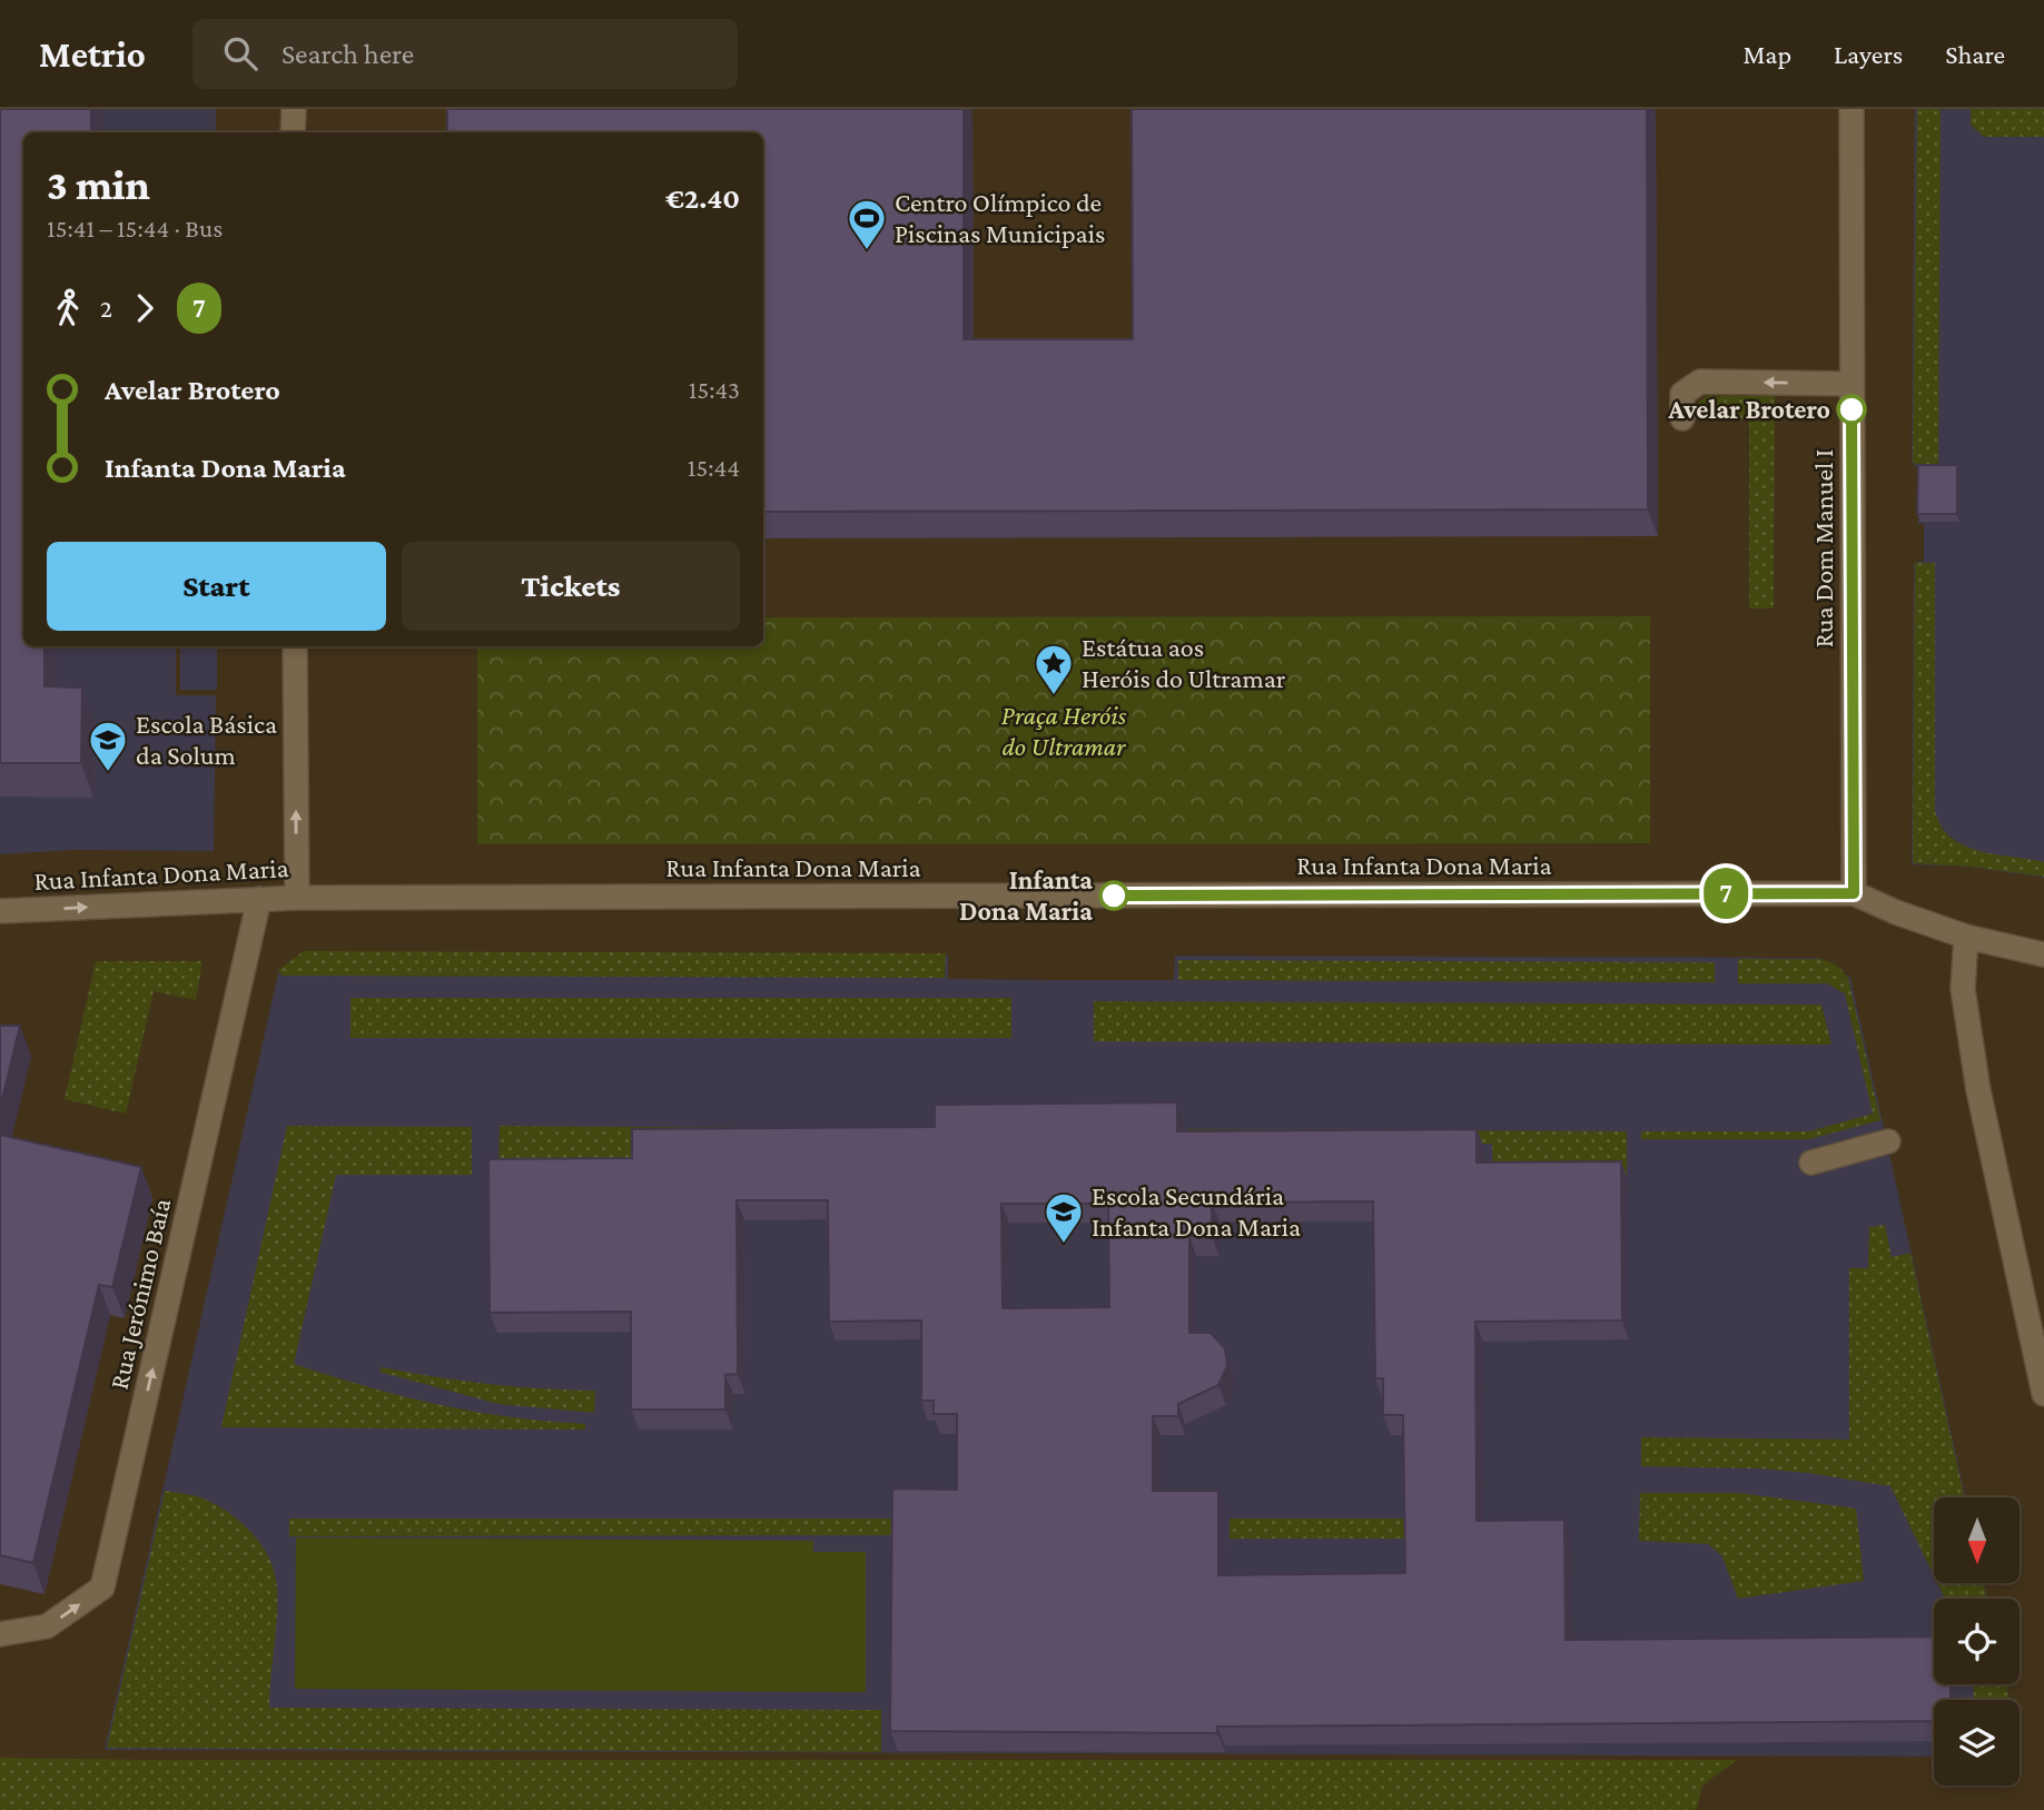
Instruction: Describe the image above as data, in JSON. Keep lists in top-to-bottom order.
{
  "streets": {
    "street": ["Rua Dom Manuel I", "Rua Infanta Dona Maria", "Rua Jerónimo Baía"]
  },
  "crossings": [
    ["Rua Dom Manuel I", "Rua Infanta Dona Maria"],
    ["Rua Infanta Dona Maria", "Rua Jerónimo Baía"]
  ],
  "one_way": ["Rua Jerónimo Baía"],
  "parks": ["Praça Heróis do Ultramar"],
  "places": {
    "sports": ["Centro Olímpico de Piscinas Municipais"],
    "other": ["Avelar Brotero", "Infanta Dona Maria"],
    "place": ["Estátua aos Heróis do Ultramar"],
    "school or university": ["Escola Básica da Solum", "Escola Secundária Infanta Dona Maria"]
  },
  "lines": ["bus line 7"],
  "north": "bottom",
  "page": {
    "header": "Metrio",
    "search": "Search here",
    "nav": ["Map", "Layers", "Share"],
    "on_map": "7",
    "heading": ["3 min", "15:41 – 15:44 · Bus", "€2.40"],
    "legs": ["2", "7"],
    "list": [
      {
        "name": "Avelar Brotero",
        "value": "15:43"
      },
      {
        "name": "Infanta Dona Maria",
        "value": "15:44"
      }
    ],
    "buttons": ["Start", "Tickets"]
  }
}
